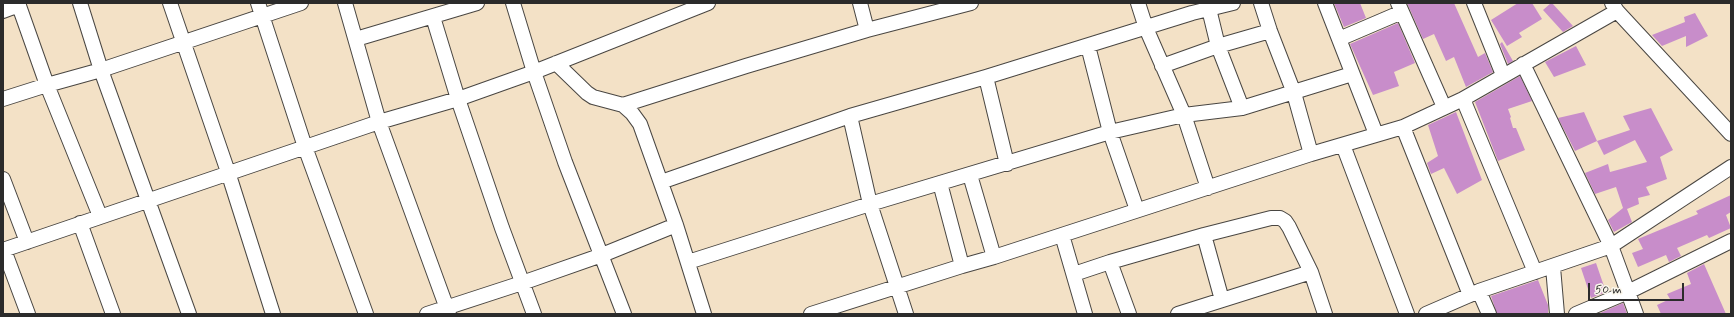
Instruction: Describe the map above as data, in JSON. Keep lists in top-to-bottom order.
{
  "scale_bar": "50 m"
}
